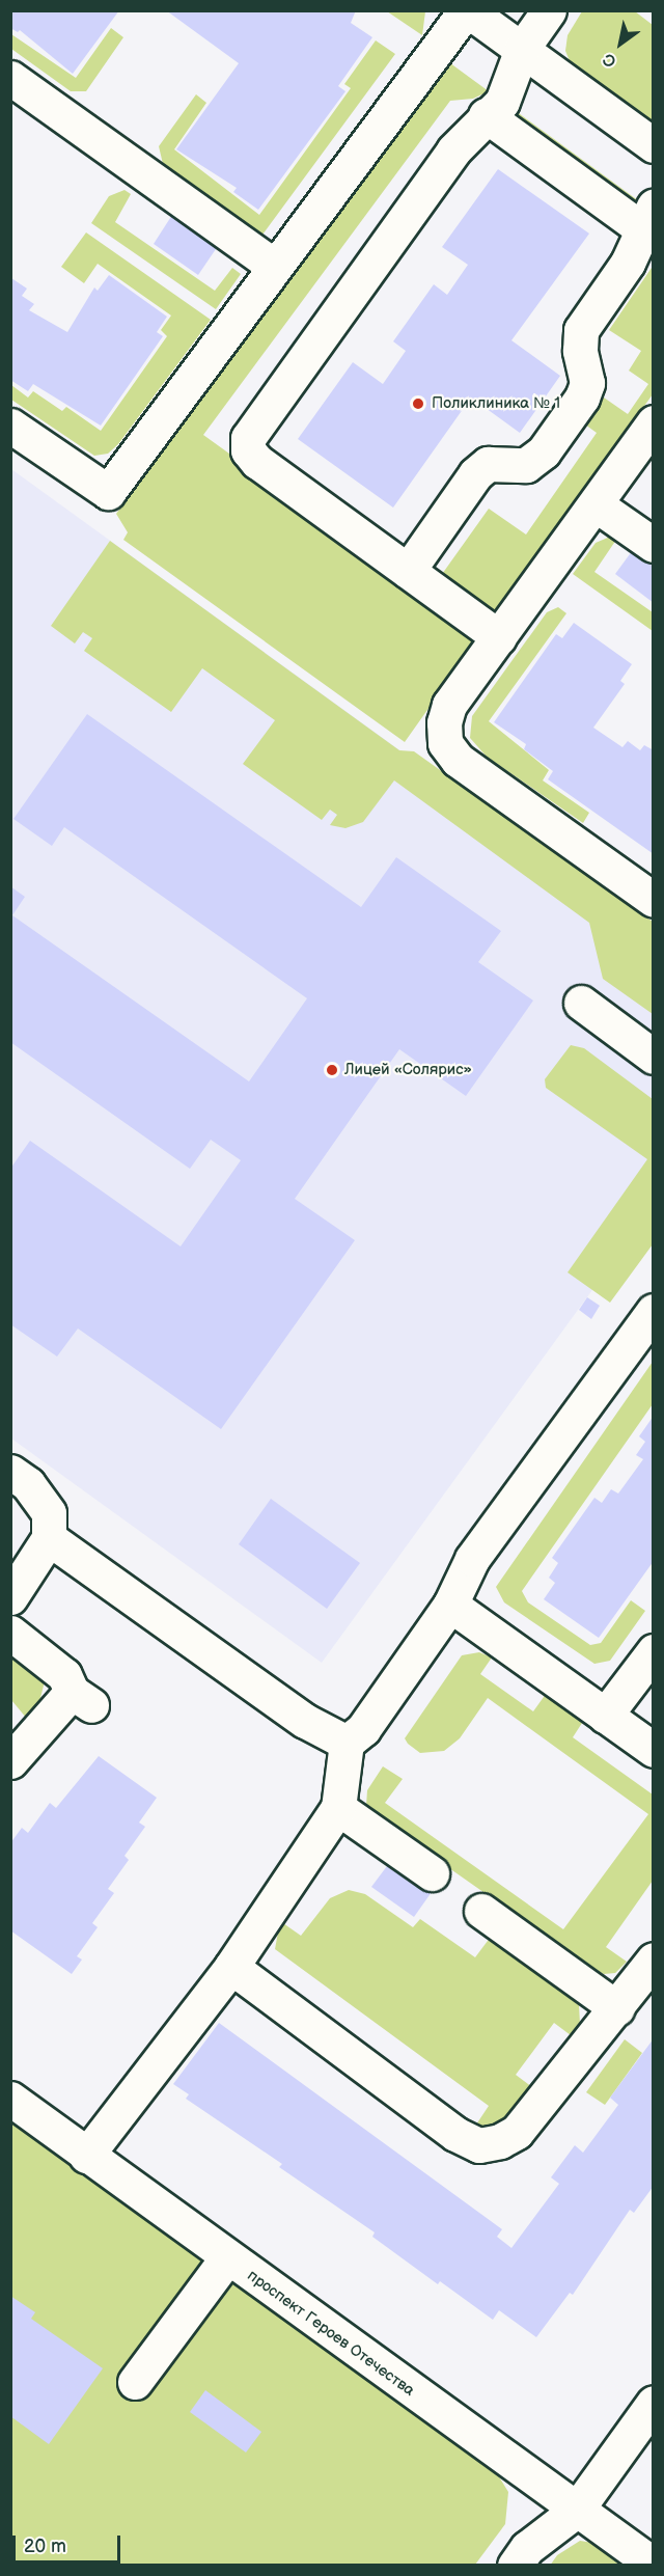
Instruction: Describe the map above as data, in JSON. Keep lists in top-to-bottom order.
{
  "streets": {
    "street": ["проспект Героев Отечества"]
  },
  "places": ["Поликлиника № 1", "Лицей «Солярис»"],
  "scale_bar": "20 m",
  "north": "bottom left"
}
